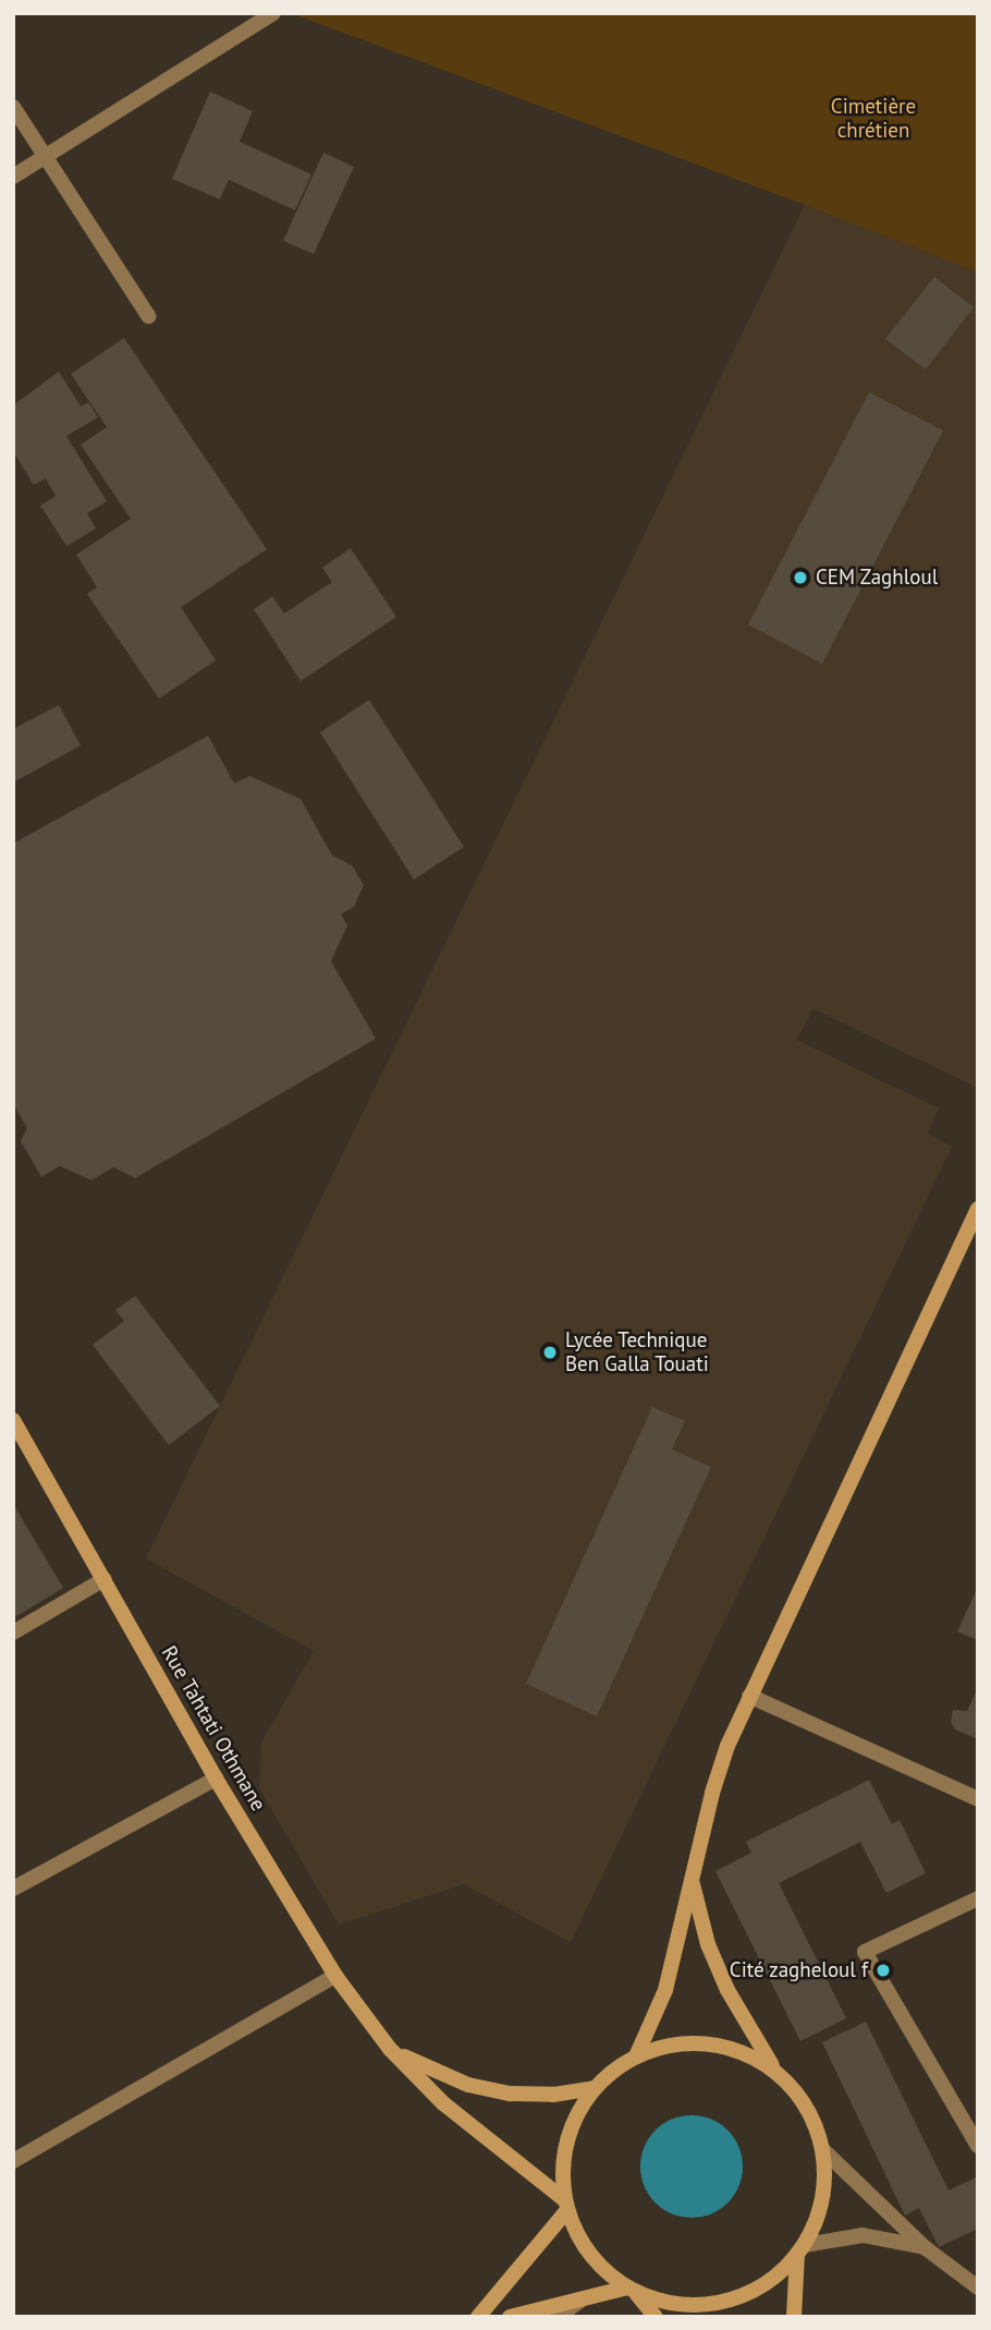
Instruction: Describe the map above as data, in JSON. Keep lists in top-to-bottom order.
{
  "streets": {
    "main road": ["Rue Tahtati Othmane"]
  },
  "parks": ["Cimetière chrétien"],
  "places": ["CEM Zaghloul", "Lycée Technique Ben Galla Touati", "Cité zagheloul f"]
}
